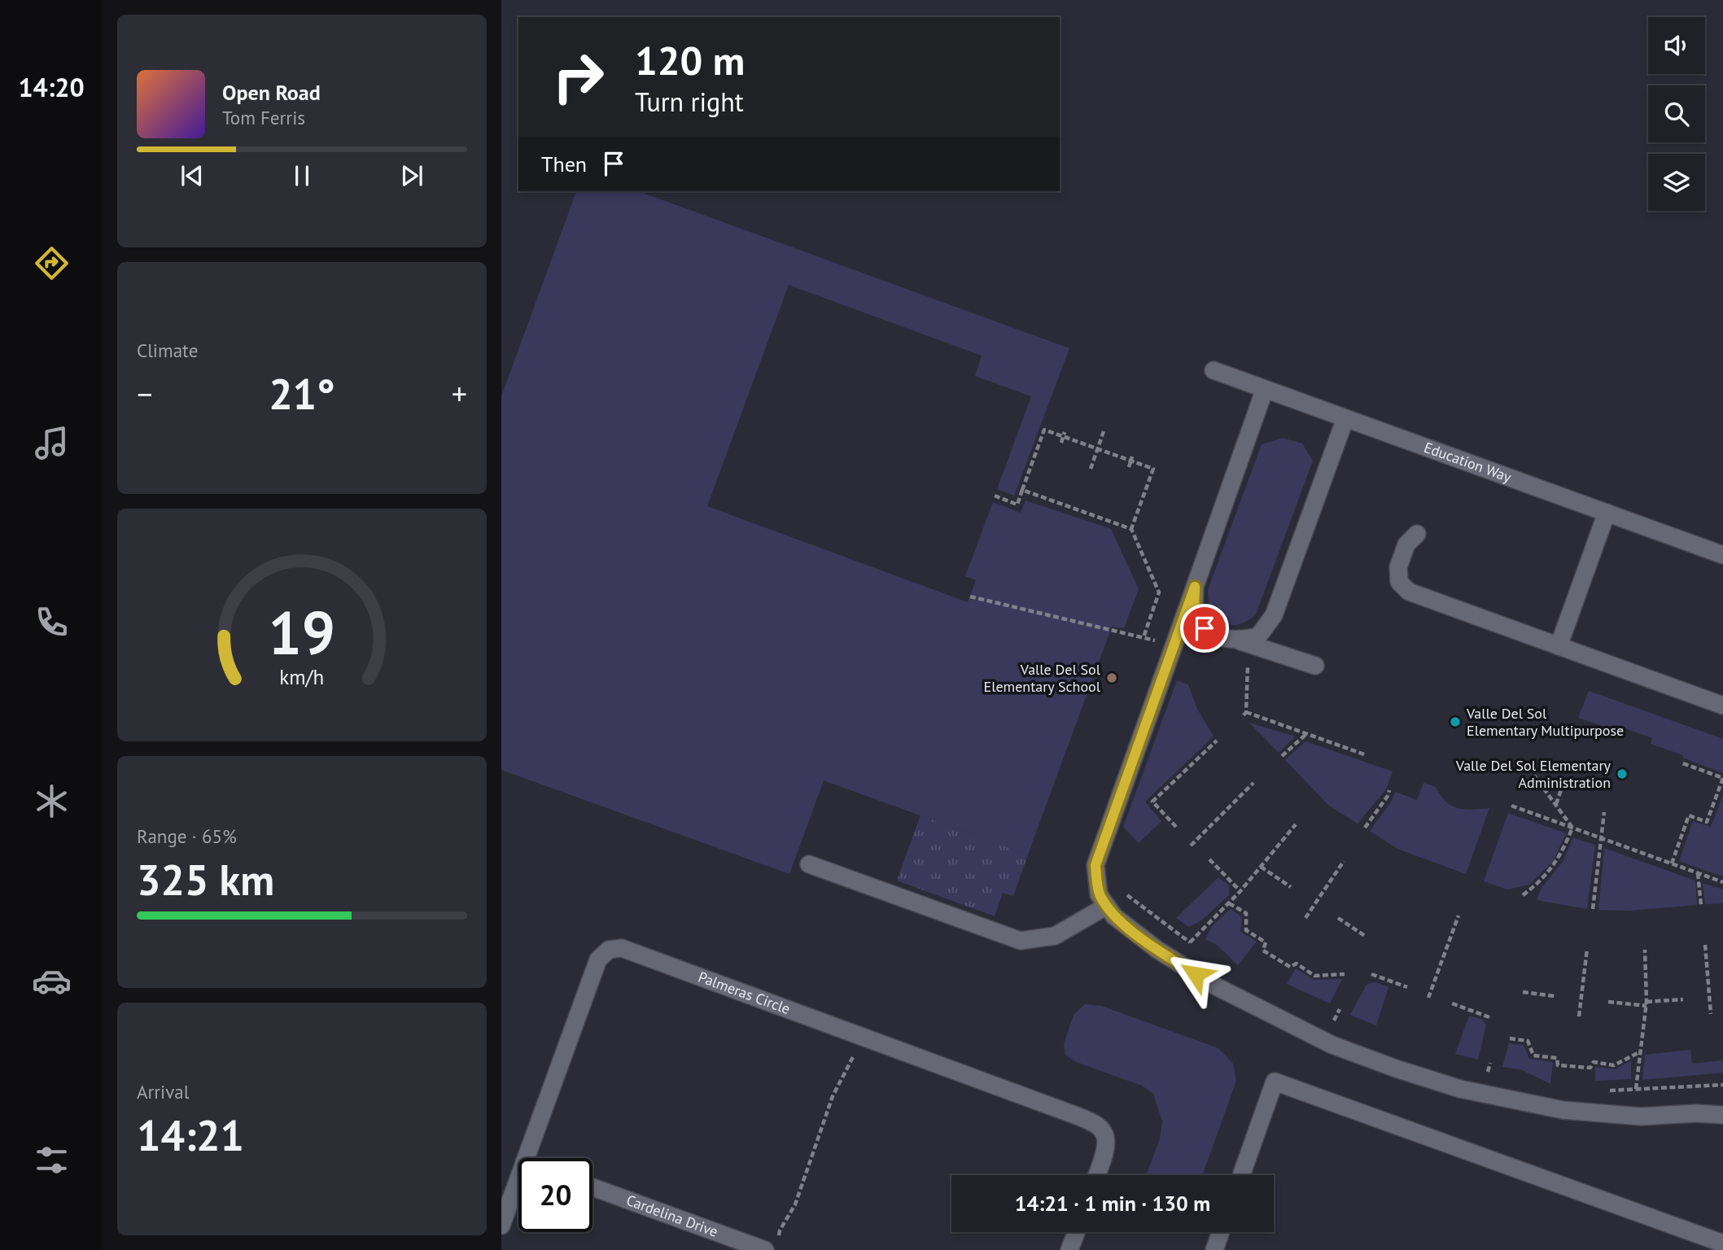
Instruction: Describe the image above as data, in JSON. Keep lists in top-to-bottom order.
{
  "streets": {
    "street": ["Education Way", "Palmeras Circle", "Cardelina Drive"]
  },
  "places": ["Valle Del Sol Elementary School", "Valle Del Sol Elementary Multipurpose", "Valle Del Sol Elementary Administration"],
  "page": {
    "tabs": "14:20",
    "turn": ["120 m", "Turn right"],
    "song": ["Open Road", "Tom Ferris"],
    "then": "Then",
    "tile": [
      "Climate",
      ["Range · 65%", "325 km"],
      ["Arrival", "14:21"]
    ],
    "heat": ["−", "21°", "+"],
    "limit": "20",
    "trip": "14:21 · 1 min · 130 m",
    "gauge": ["19", "km/h"]
  }
}
